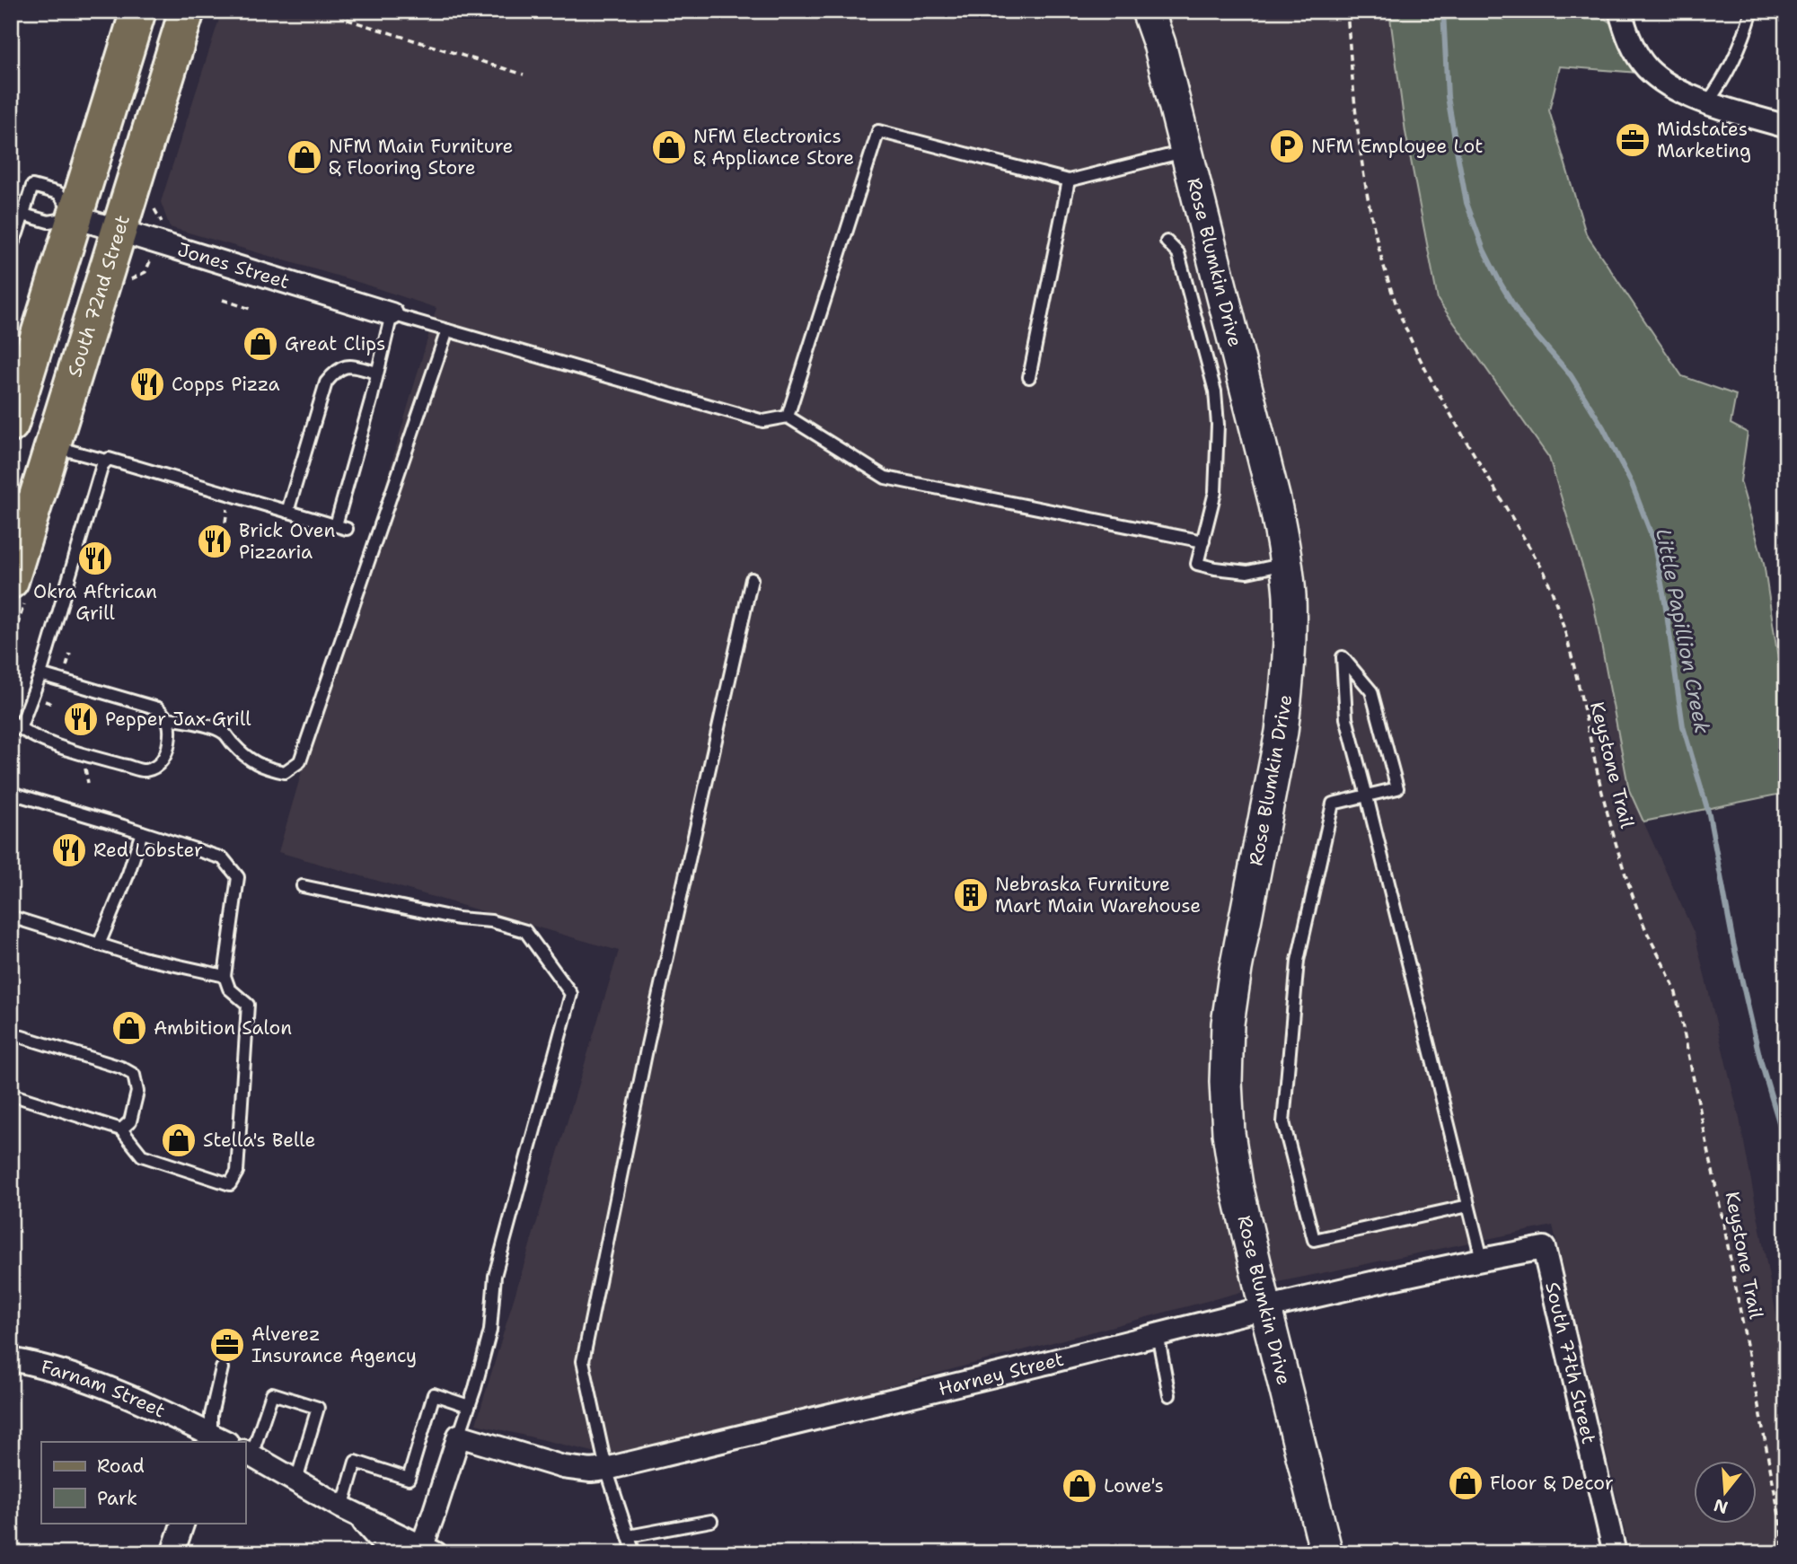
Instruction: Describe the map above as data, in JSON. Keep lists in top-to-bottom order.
{
  "streets": {
    "main road": ["Rose Blumkin Drive", "South 72nd Street"],
    "street": [
      "Jones Street",
      "South 77th Street",
      "Harney Street",
      "Farnam Street"
    ],
    "path": ["Keystone Trail"]
  },
  "crossings": [
    ["Rose Blumkin Drive", "Harney Street"],
    ["Jones Street", "South 72nd Street"],
    ["South 77th Street", "Harney Street"]
  ],
  "water": ["Little Papillion Creek"],
  "places": {
    "office": ["Midstates Marketing", "Alverez Insurance Agency"],
    "parking": ["NFM Employee Lot"],
    "shop": [
      "NFM Electronics & Appliance Store",
      "NFM Main Furniture & Flooring Store",
      "Great Clips",
      "Ambition Salon",
      "Stella's Belle",
      "Floor & Decor",
      "Lowe's"
    ],
    "restaurant": [
      "Copps Pizza",
      "Brick Oven Pizzaria",
      "Okra Aftrican Grill",
      "Pepper Jax Grill",
      "Red Lobster"
    ],
    "building": ["Nebraska Furniture Mart Main Warehouse"]
  },
  "legend": ["Road", "Park"],
  "north": "bottom"
}
